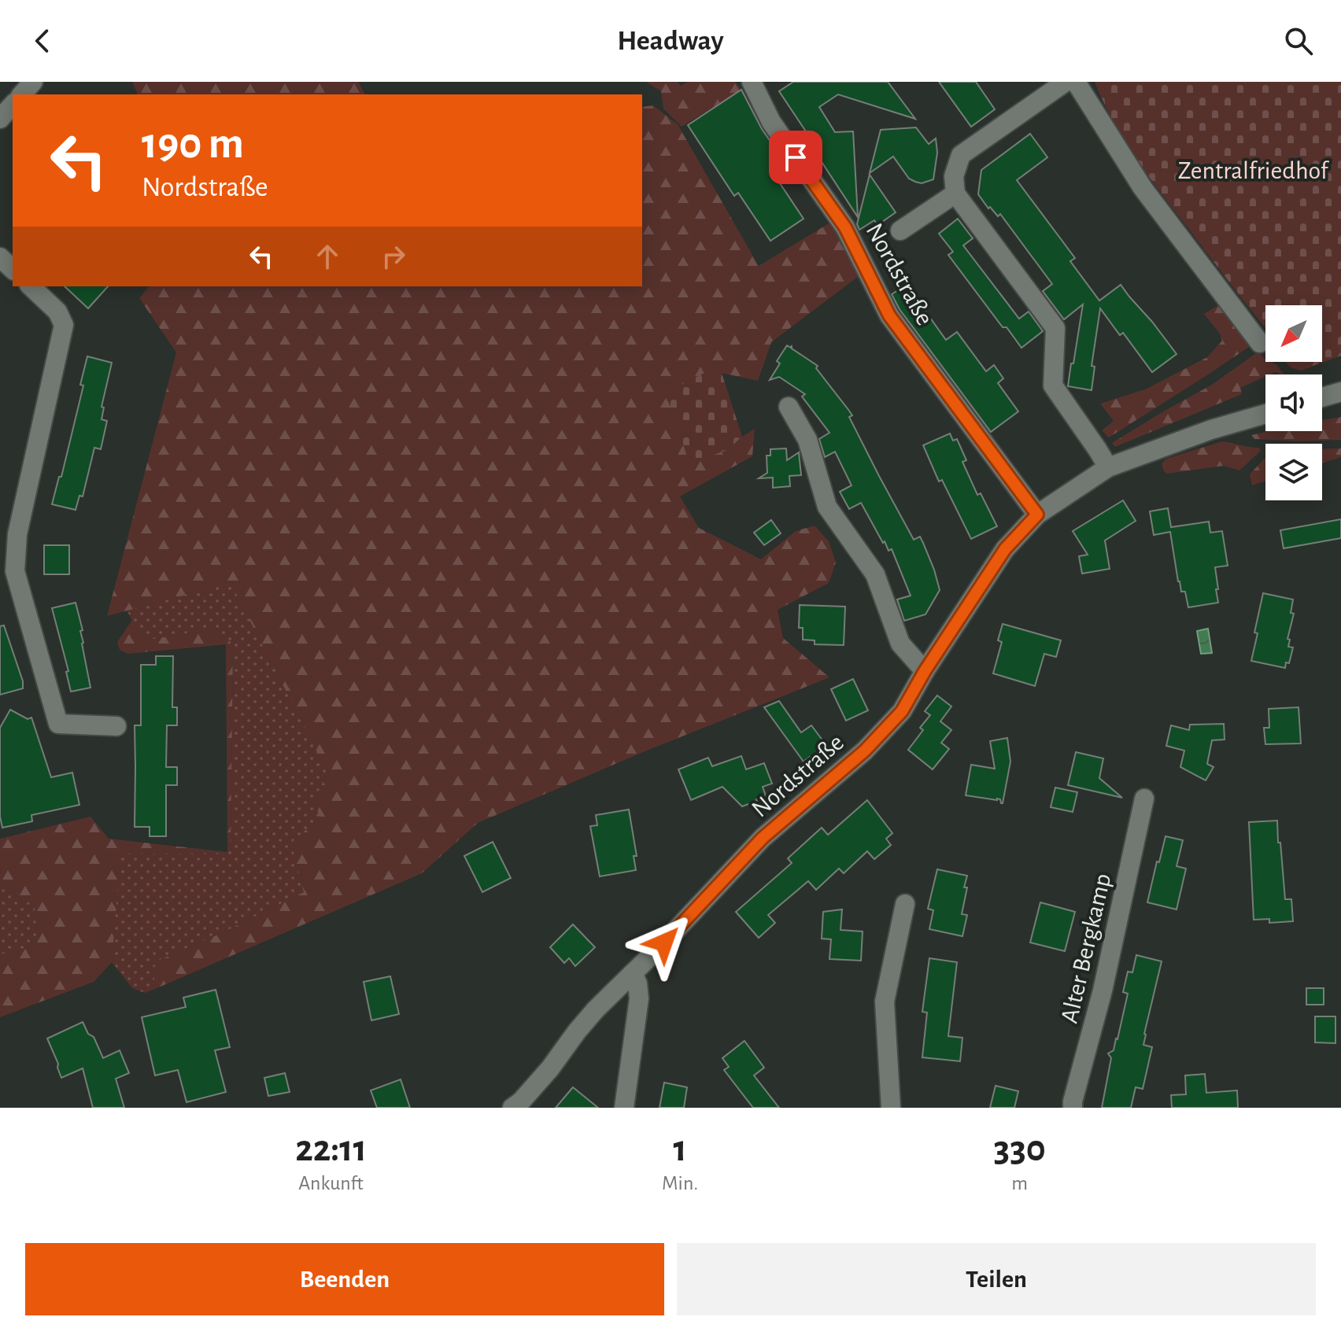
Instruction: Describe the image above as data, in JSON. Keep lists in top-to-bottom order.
{
  "streets": {
    "street": ["Nordstraße", "Alter Bergkamp"]
  },
  "parks": ["Zentralfriedhof"],
  "north": "bottom left",
  "page": {
    "header": "Headway",
    "turn": ["190 m", "Nordstraße"],
    "eta": [
      "22:11",
      "Ankunft",
      "1",
      "Min.",
      "330",
      "m"
    ],
    "buttons": ["Beenden", "Teilen"]
  }
}
